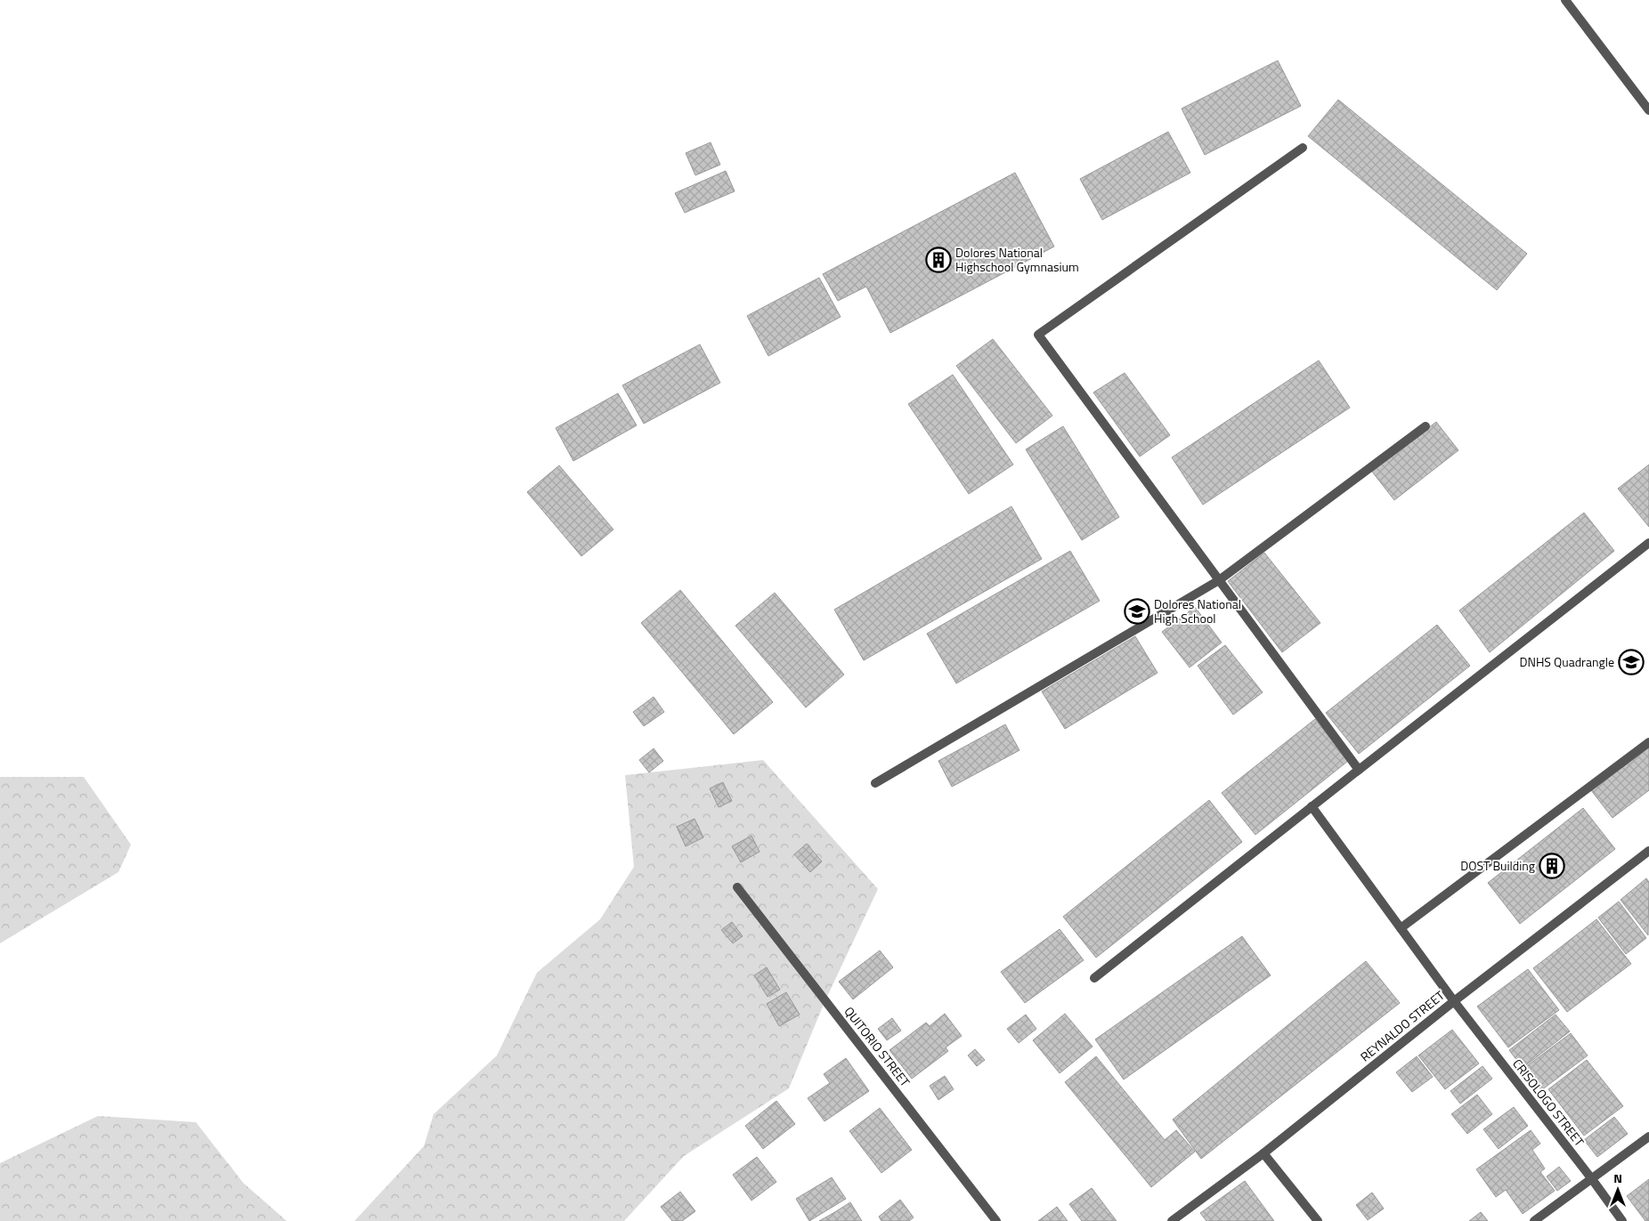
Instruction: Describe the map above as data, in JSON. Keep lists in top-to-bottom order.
{
  "streets": {
    "street": ["REYNALDO STREET", "QUITORIO STREET", "CRISOLOGO STREET"]
  },
  "crossings": [
    ["REYNALDO STREET", "CRISOLOGO STREET"]
  ],
  "places": {
    "building": ["Dolores National Highschool Gymnasium", "DOST Building"],
    "school or university": ["Dolores National High School", "DNHS Quadrangle"]
  },
  "north": "top"
}
